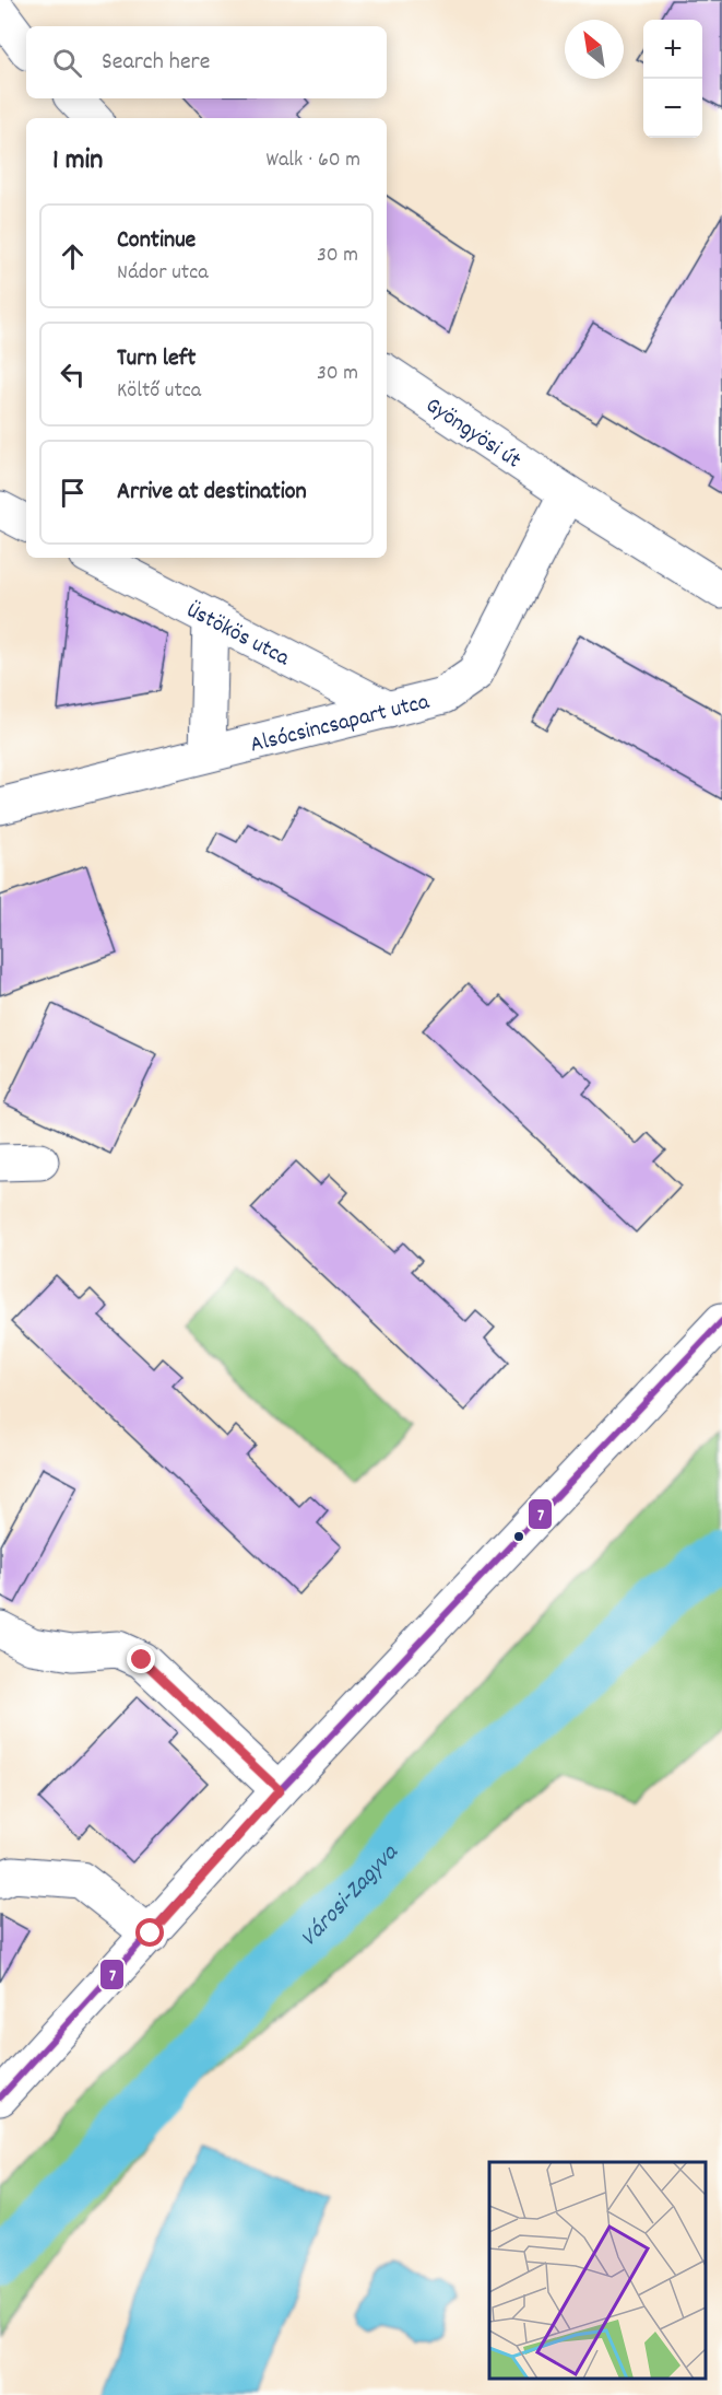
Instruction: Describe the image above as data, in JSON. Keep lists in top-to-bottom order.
{
  "streets": {
    "street": ["Gyöngyösi út", "Üstökös utca", "Alsócsincsapart utca"]
  },
  "crossings": [
    ["Gyöngyösi út", "Alsócsincsapart utca"],
    ["Üstökös utca", "Alsócsincsapart utca"]
  ],
  "water": ["Városi-Zagyva"],
  "lines": ["transit line 7"],
  "north": "top left",
  "page": {
    "map_buttons": ["+", "−"],
    "search": "Search here",
    "heading": ["1 min", "Walk · 60 m"],
    "list": [
      ["Continue", "Nádor utca", "30 m"],
      ["Turn left", "Költő utca", "30 m"],
      "Arrive at destination"
    ]
  }
}
